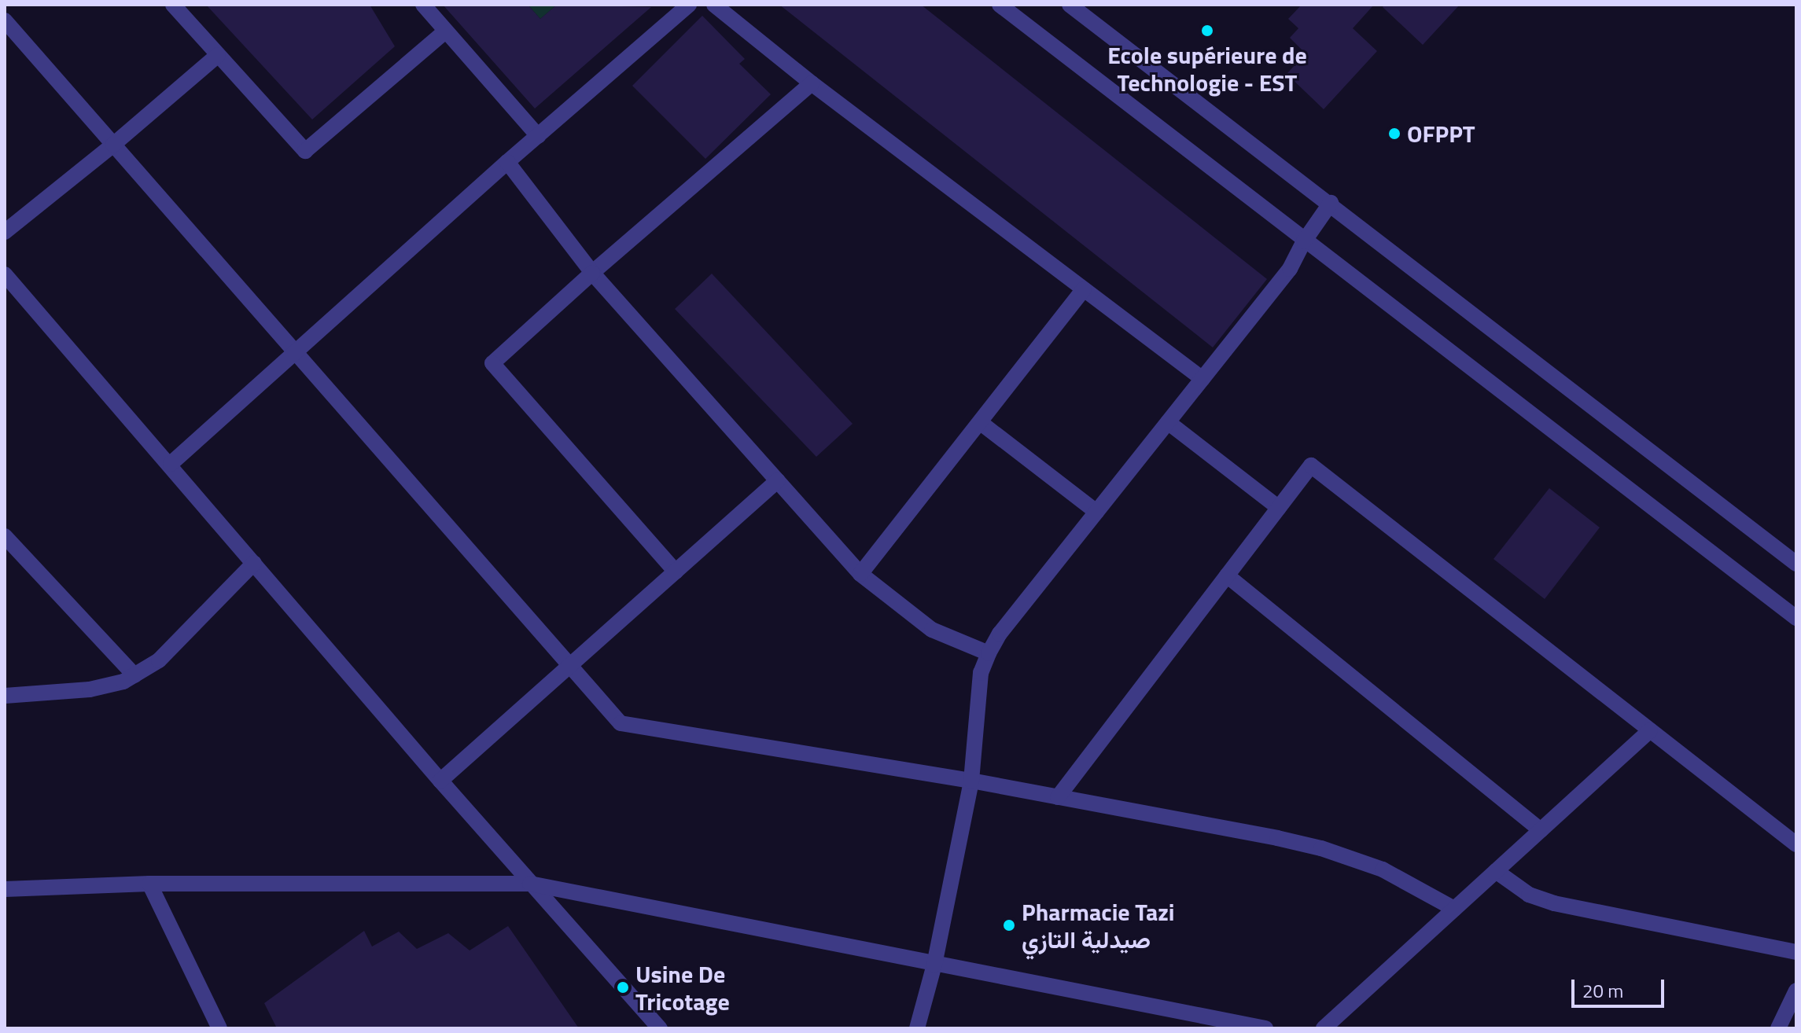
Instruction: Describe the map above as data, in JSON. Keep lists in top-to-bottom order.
{
  "places": [
    "Ecole supérieure de Technologie - EST",
    "OFPPT",
    "Pharmacie Tazi صيدلية التازي",
    "Usine De Tricotage"
  ],
  "scale_bar": "20 m"
}
